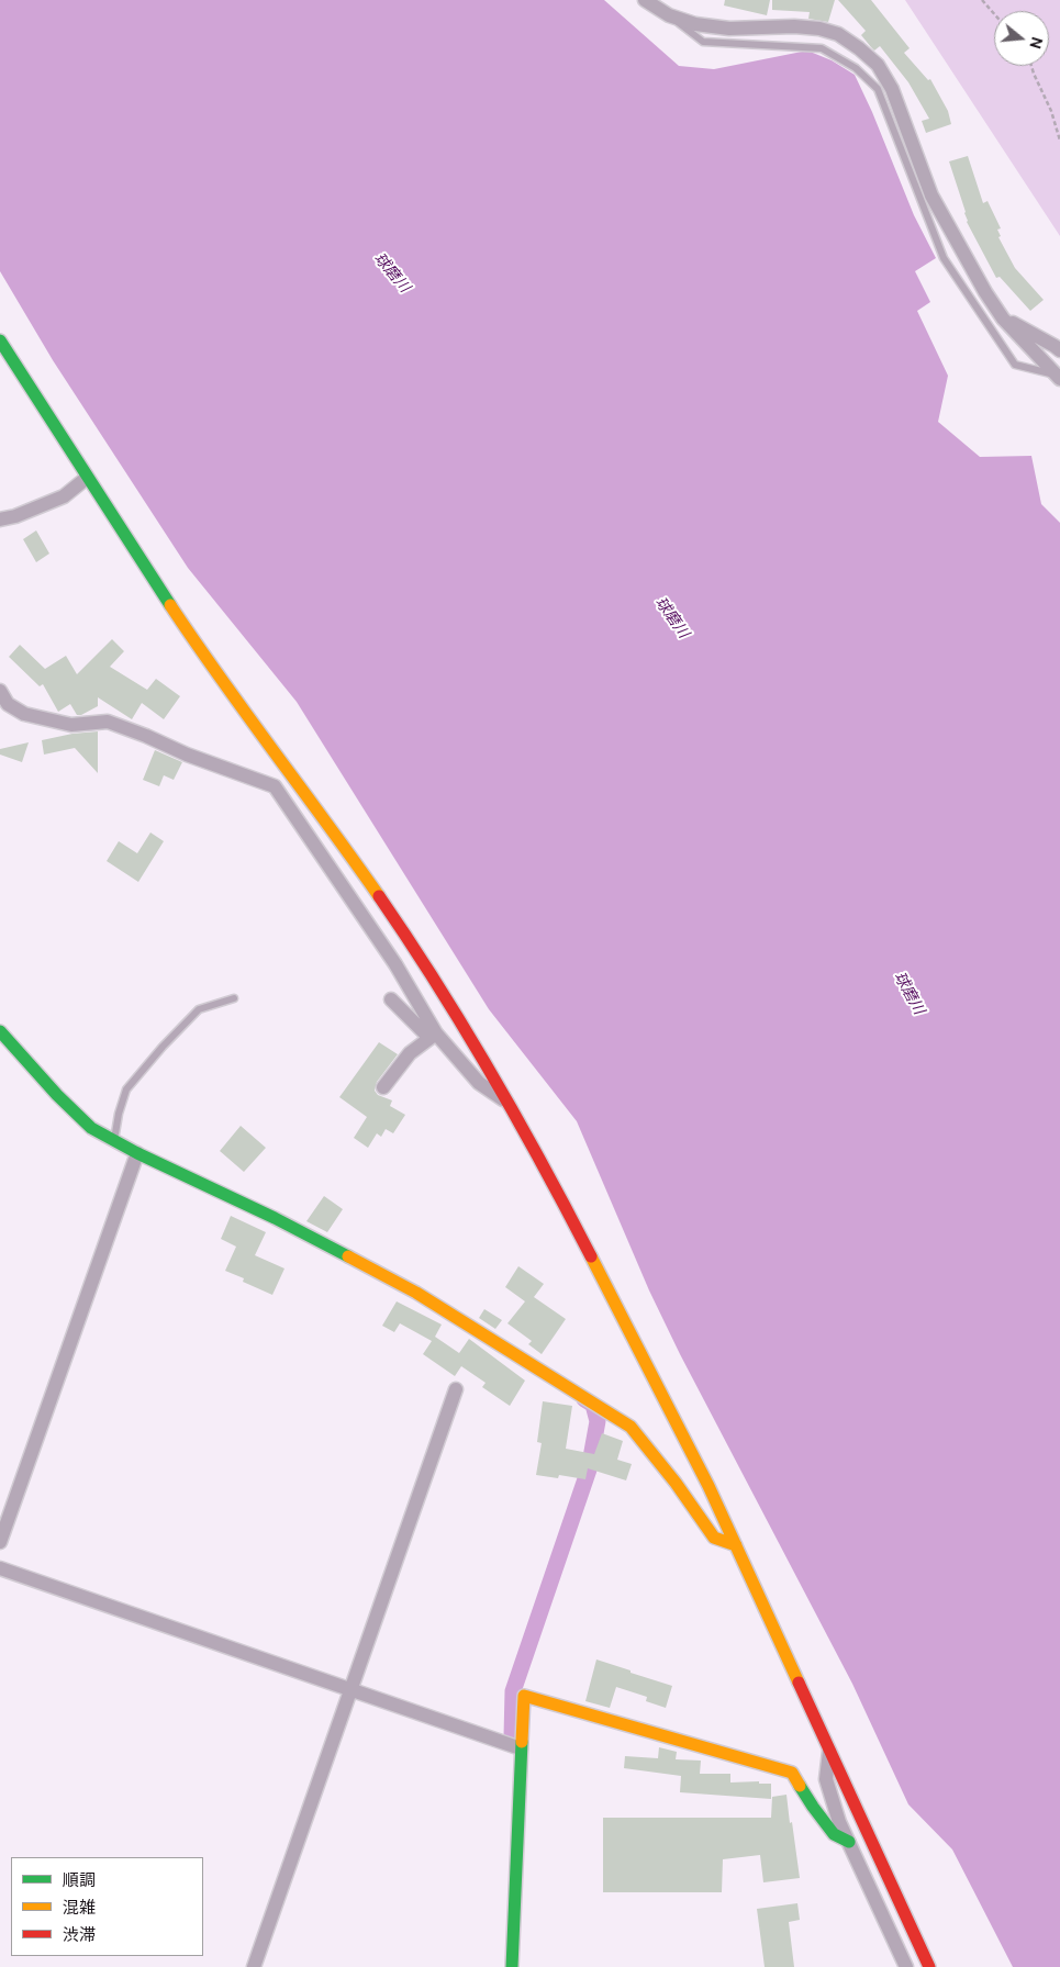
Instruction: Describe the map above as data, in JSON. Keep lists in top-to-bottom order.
{
  "water": ["球磨川"],
  "legend": ["順調", "混雑", "渋滞"],
  "north": "right"
}
